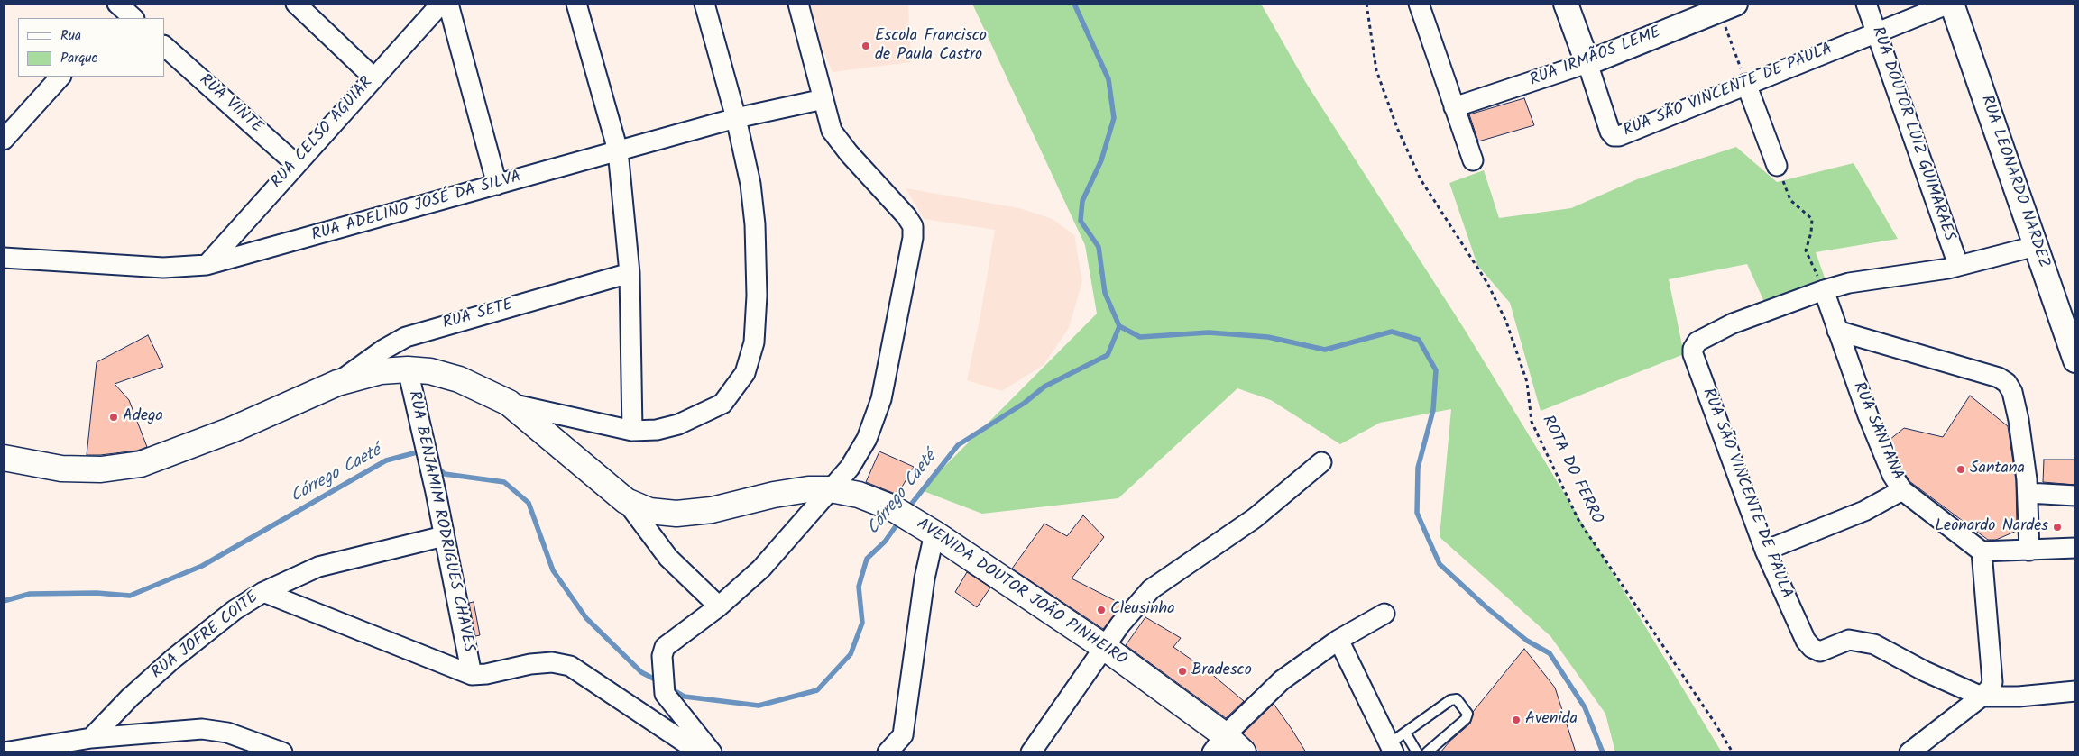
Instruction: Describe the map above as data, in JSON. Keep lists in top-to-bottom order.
{
  "streets": {
    "main road": ["AVENIDA DOUTOR JOÃO PINHEIRO"],
    "street": [
      "RUA IRMÃOS LEME",
      "RUA SÃO VINCENTE DE PAULA",
      "RUA VINTE",
      "RUA CELSO AGUIAR",
      "RUA DOUTOR LUIZ GUIMARAES",
      "RUA LEONARDO NARDEZ",
      "RUA ADELINO JOSÉ DA SILVA",
      "RUA SETE",
      "RUA SANTANA",
      "RUA BENJAMIM RODRIGUES CHAVES",
      "RUA JOFRE COITE"
    ],
    "path": ["ROTA DO FERRO"]
  },
  "crossings": [
    ["RUA IRMÃOS LEME", "RUA SÃO VINCENTE DE PAULA"],
    ["RUA SÃO VINCENTE DE PAULA", "RUA DOUTOR LUIZ GUIMARAES"],
    ["RUA SÃO VINCENTE DE PAULA", "RUA LEONARDO NARDEZ"],
    ["RUA SÃO VINCENTE DE PAULA", "RUA SANTANA"],
    ["RUA VINTE", "RUA CELSO AGUIAR"],
    ["RUA CELSO AGUIAR", "RUA ADELINO JOSÉ DA SILVA"],
    ["RUA SETE", "AVENIDA DOUTOR JOÃO PINHEIRO"],
    ["RUA BENJAMIM RODRIGUES CHAVES", "AVENIDA DOUTOR JOÃO PINHEIRO"],
    ["RUA BENJAMIM RODRIGUES CHAVES", "RUA JOFRE COITE"]
  ],
  "water": ["Córrego Caeté"],
  "places": [
    "Escola Francisco de Paula Castro",
    "Adega",
    "Santana",
    "Leonardo Nardes",
    "Cleusinha",
    "Bradesco",
    "Avenida"
  ],
  "legend": ["Rua", "Parque"]
}
